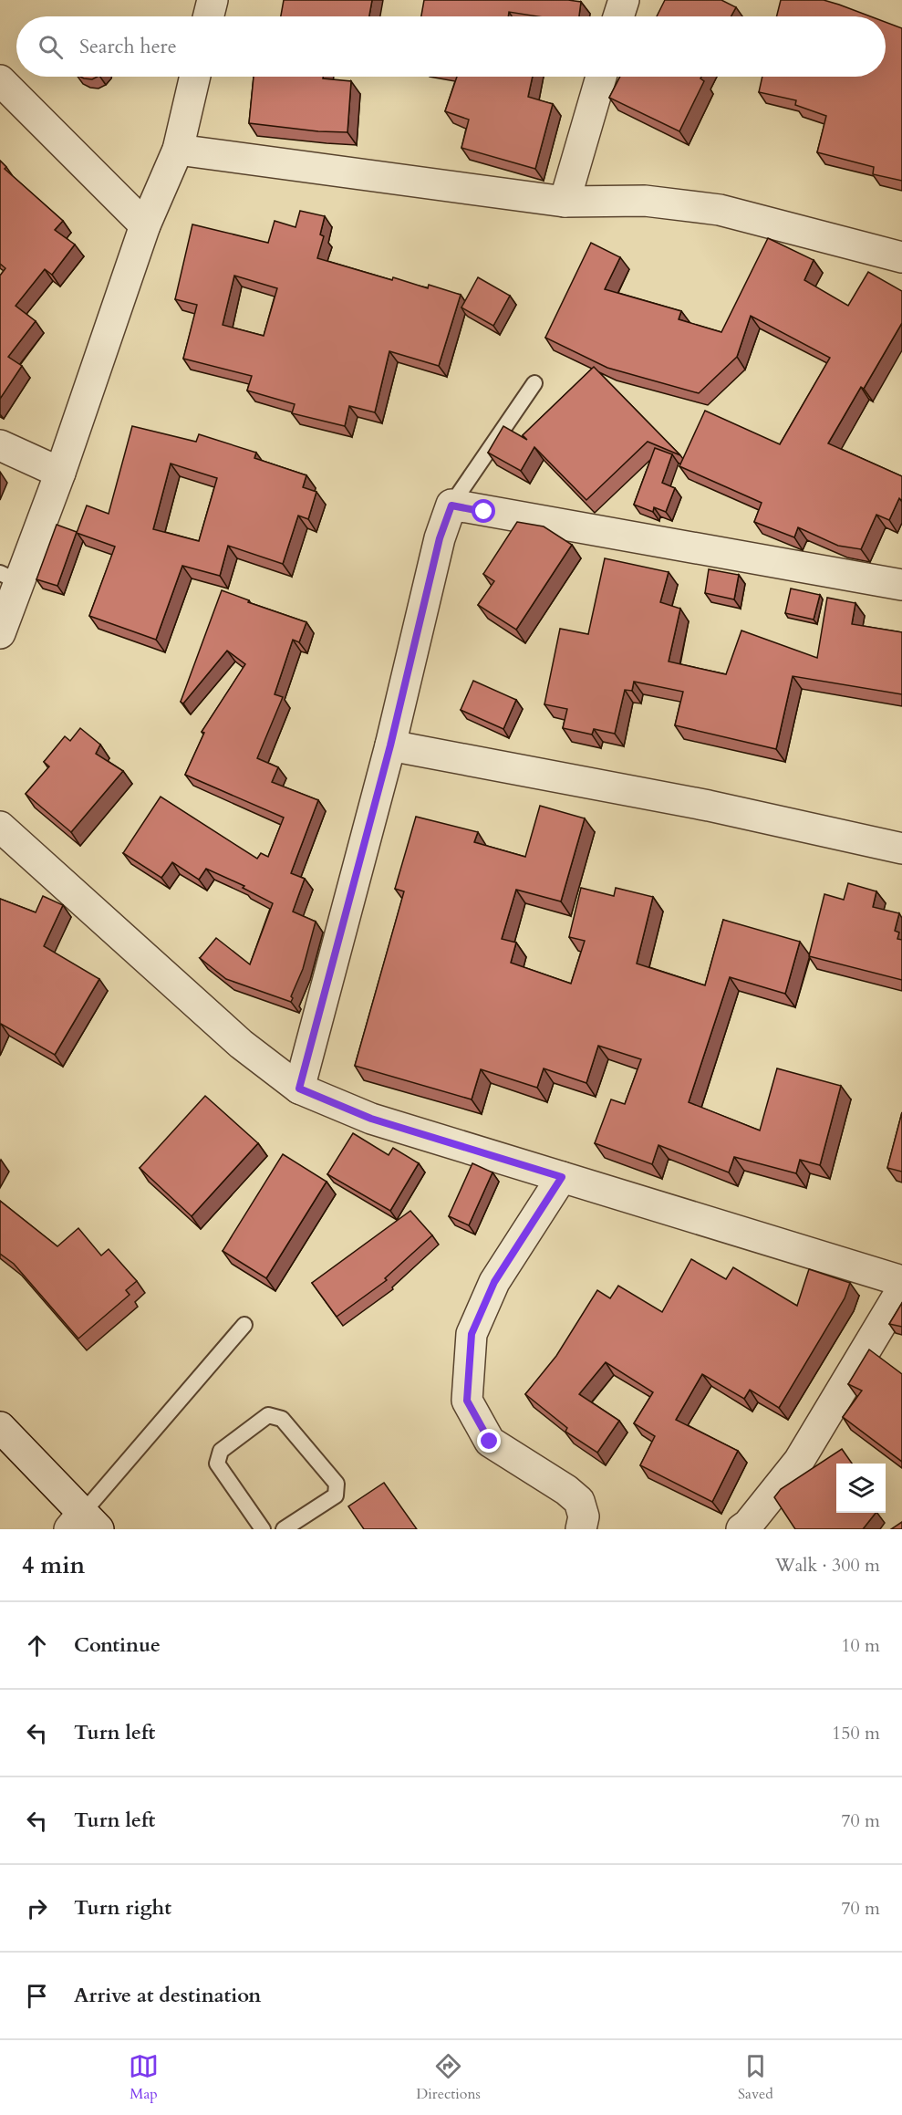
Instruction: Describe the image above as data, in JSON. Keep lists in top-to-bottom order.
{
  "page": {
    "search": "Search here",
    "heading": ["4 min", "Walk · 300 m"],
    "list": [
      ["Continue", "10 m"],
      ["Turn left", "150 m"],
      ["Turn left", "70 m"],
      ["Turn right", "70 m"],
      "Arrive at destination"
    ],
    "nav": ["Map", "Directions", "Saved"]
  }
}
